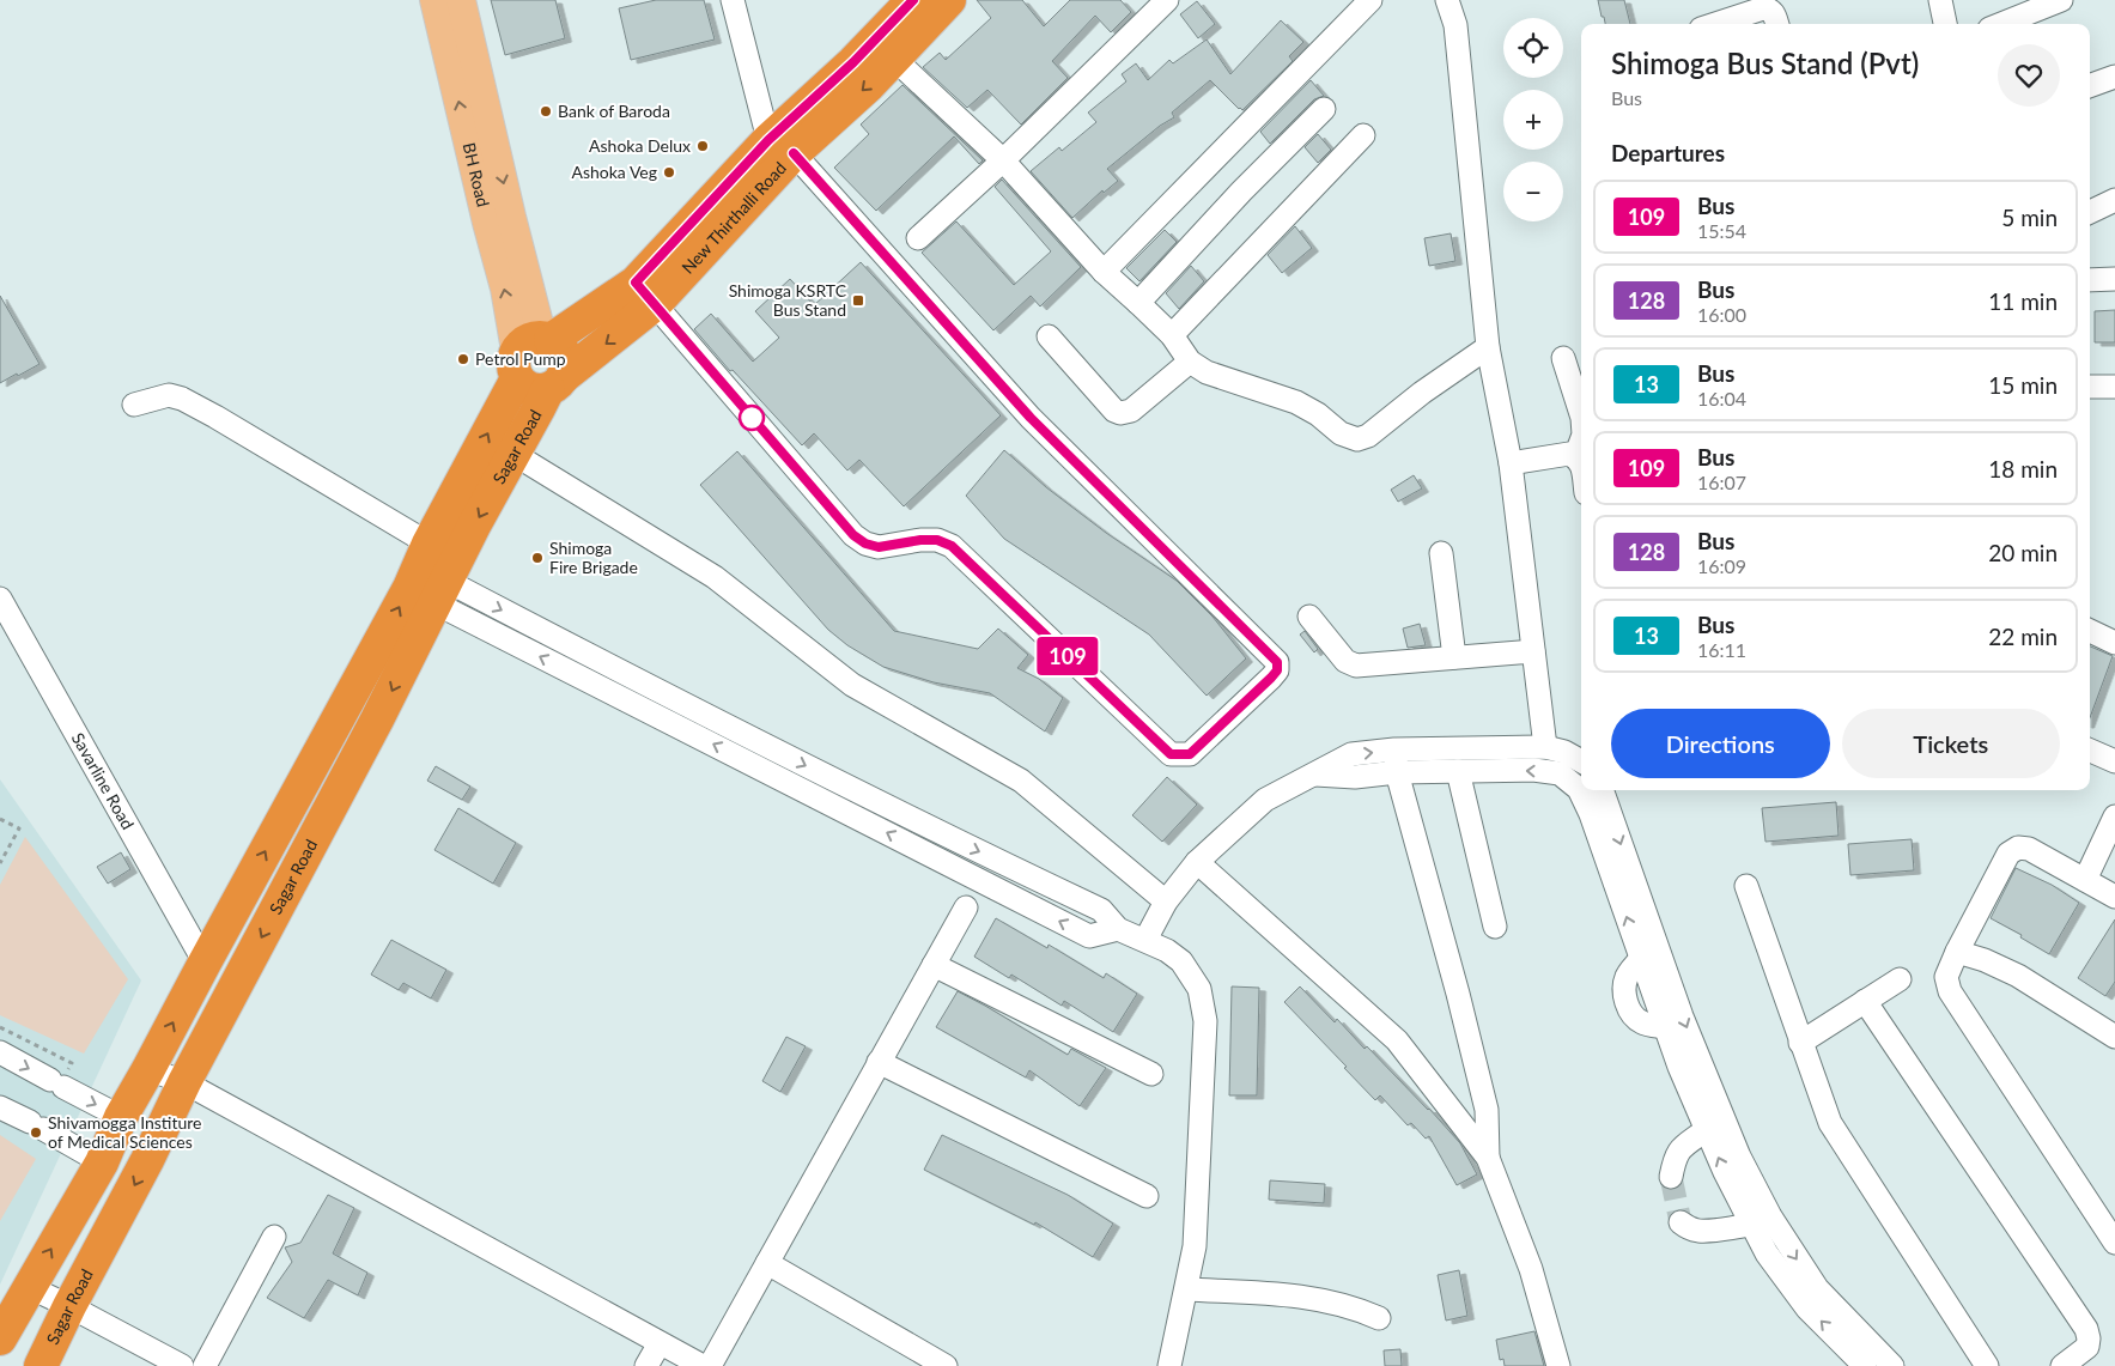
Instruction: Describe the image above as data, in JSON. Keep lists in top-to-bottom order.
{
  "streets": {
    "highway": ["New Thirthalli Road", "Sagar Road"],
    "main road": ["BH Road"],
    "street": ["Savarline Road"]
  },
  "crossings": [
    ["BH Road", "New Thirthalli Road"],
    ["BH Road", "Sagar Road"],
    ["New Thirthalli Road", "Sagar Road"],
    ["Sagar Road", "Savarline Road"]
  ],
  "places": {
    "other": [
      "Bank of Baroda",
      "Ashoka Delux",
      "Ashoka Veg",
      "Petrol Pump",
      "Shimoga Fire Brigade",
      "Shivamogga Institure of Medical Sciences"
    ],
    "transit": ["Shimoga KSRTC Bus Stand"]
  },
  "lines": ["bus line 109"],
  "page": {
    "on_map": "109",
    "map_buttons": ["+", "−"],
    "heading": [
      ["Shimoga Bus Stand (Pvt)", "Bus"],
      "Departures"
    ],
    "list": [
      {
        "mark": "109",
        "name": "Bus",
        "note": "15:54",
        "value": "5 min"
      },
      {
        "mark": "128",
        "name": "Bus",
        "note": "16:00",
        "value": "11 min"
      },
      {
        "mark": "13",
        "name": "Bus",
        "note": "16:04",
        "value": "15 min"
      },
      {
        "mark": "109",
        "name": "Bus",
        "note": "16:07",
        "value": "18 min"
      },
      {
        "mark": "128",
        "name": "Bus",
        "note": "16:09",
        "value": "20 min"
      },
      {
        "mark": "13",
        "name": "Bus",
        "note": "16:11",
        "value": "22 min"
      }
    ],
    "buttons": ["Directions", "Tickets"]
  }
}
